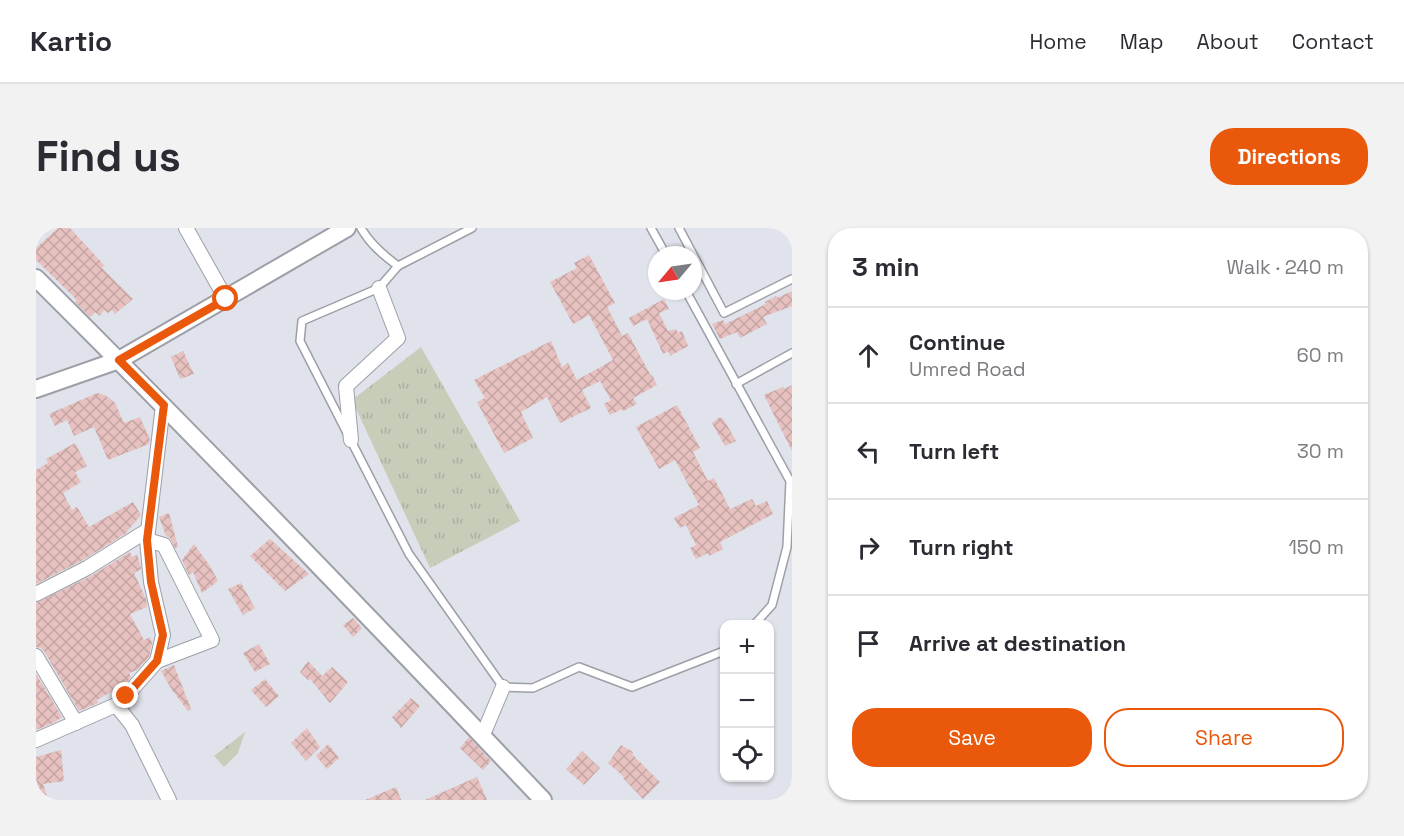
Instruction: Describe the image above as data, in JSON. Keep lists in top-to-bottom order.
{
  "north": "bottom left",
  "page": {
    "header": "Kartio",
    "nav": [
      "Home",
      "Map",
      "About",
      "Contact"
    ],
    "buttons": [
      "Directions",
      ["Save", "Share"]
    ],
    "title": "Find us",
    "heading": ["3 min", "Walk · 240 m"],
    "list": [
      ["Continue", "Umred Road", "60 m"],
      ["Turn left", "30 m"],
      ["Turn right", "150 m"],
      "Arrive at destination"
    ],
    "map_buttons": ["+", "−"]
  }
}
